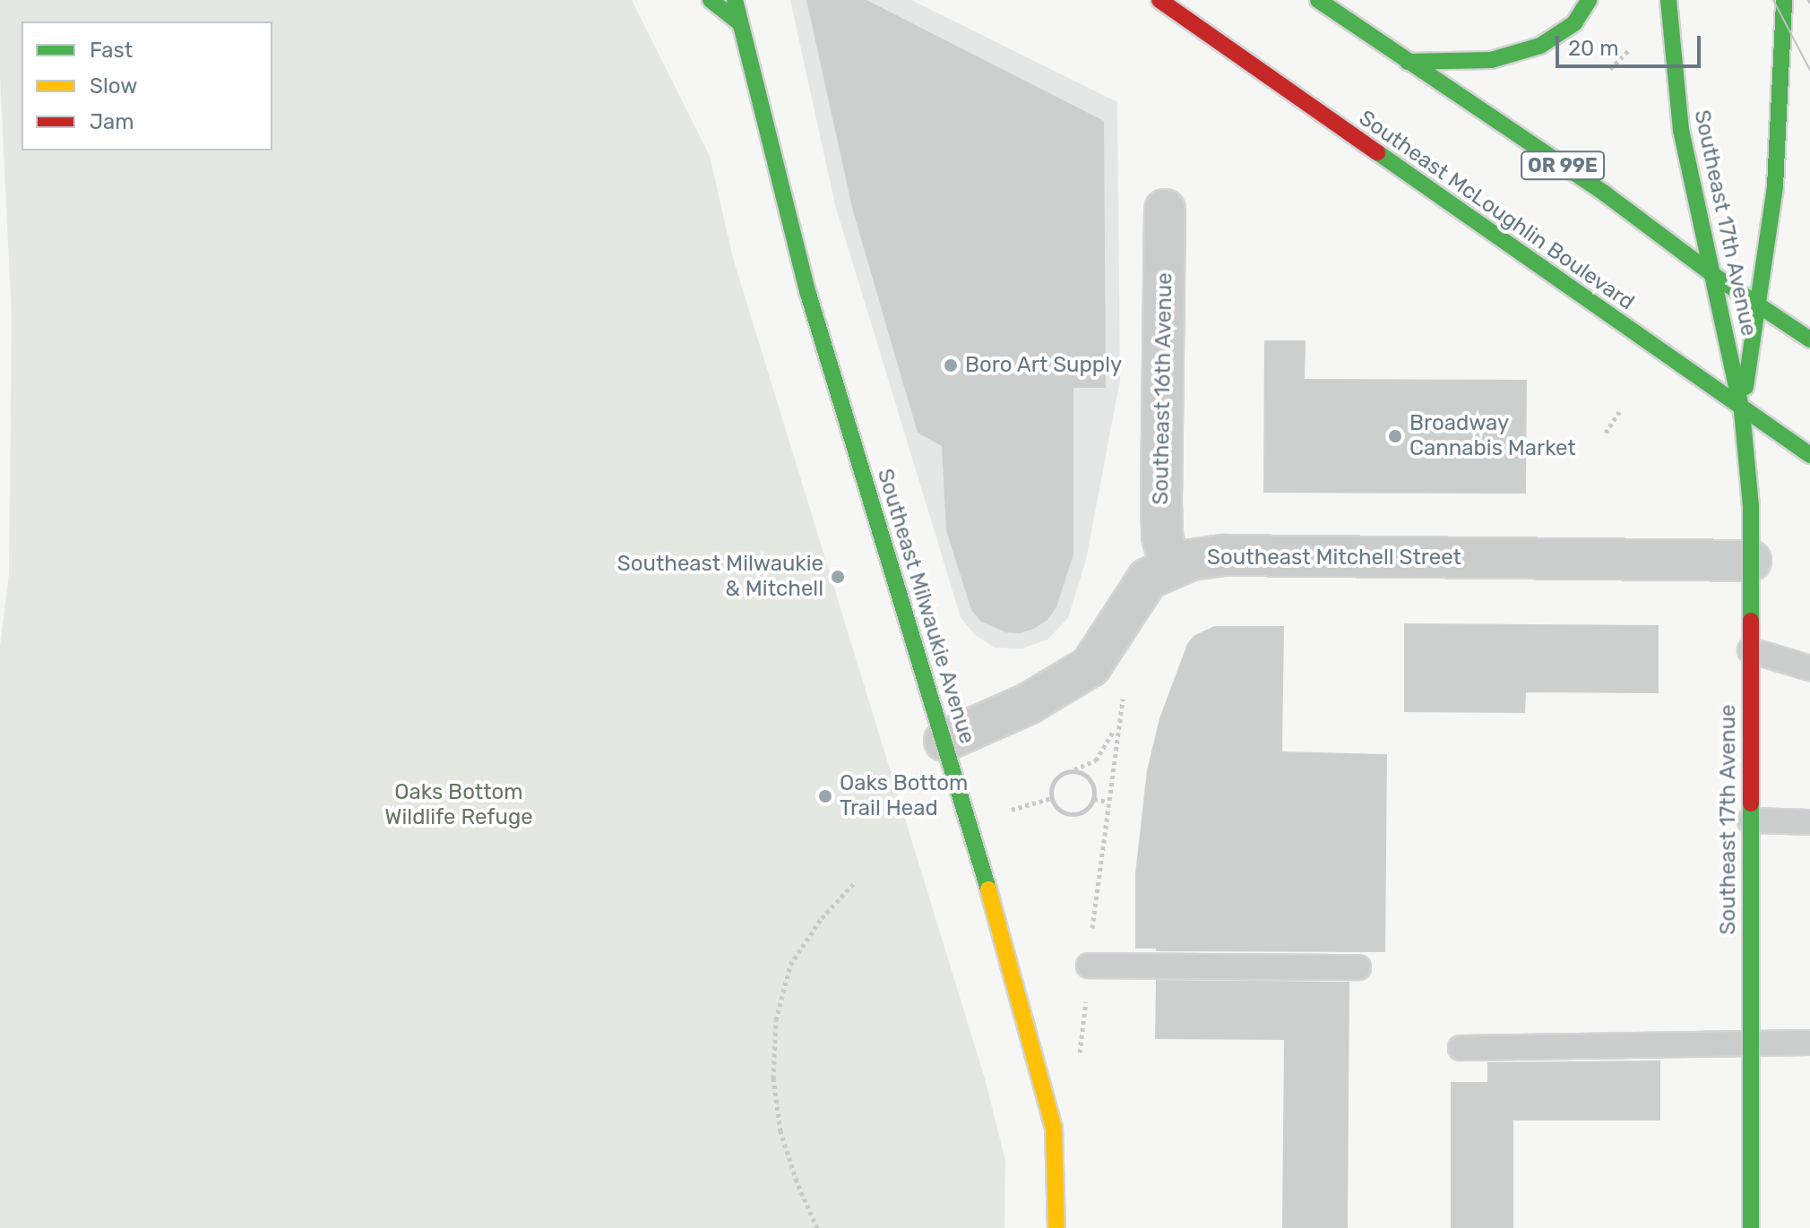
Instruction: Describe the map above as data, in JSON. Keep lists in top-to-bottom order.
{
  "streets": {
    "main road": [
      "OR 99E",
      "Southeast McLoughlin Boulevard",
      "Southeast 17th Avenue",
      "Southeast Milwaukie Avenue"
    ],
    "street": ["Southeast 16th Avenue", "Southeast Mitchell Street"]
  },
  "crossings": [
    ["OR 99E", "Southeast 17th Avenue"],
    ["Southeast McLoughlin Boulevard", "Southeast 17th Avenue"],
    ["Southeast 17th Avenue", "Southeast Mitchell Street"],
    ["Southeast 16th Avenue", "Southeast Mitchell Street"],
    ["Southeast Mitchell Street", "Southeast Milwaukie Avenue"]
  ],
  "parks": ["Oaks Bottom Wildlife Refuge"],
  "places": [
    "Boro Art Supply",
    "Broadway Cannabis Market",
    "Southeast Milwaukie & Mitchell",
    "Oaks Bottom Trail Head"
  ],
  "legend": ["Fast", "Slow", "Jam"],
  "scale_bar": "20 m"
}
